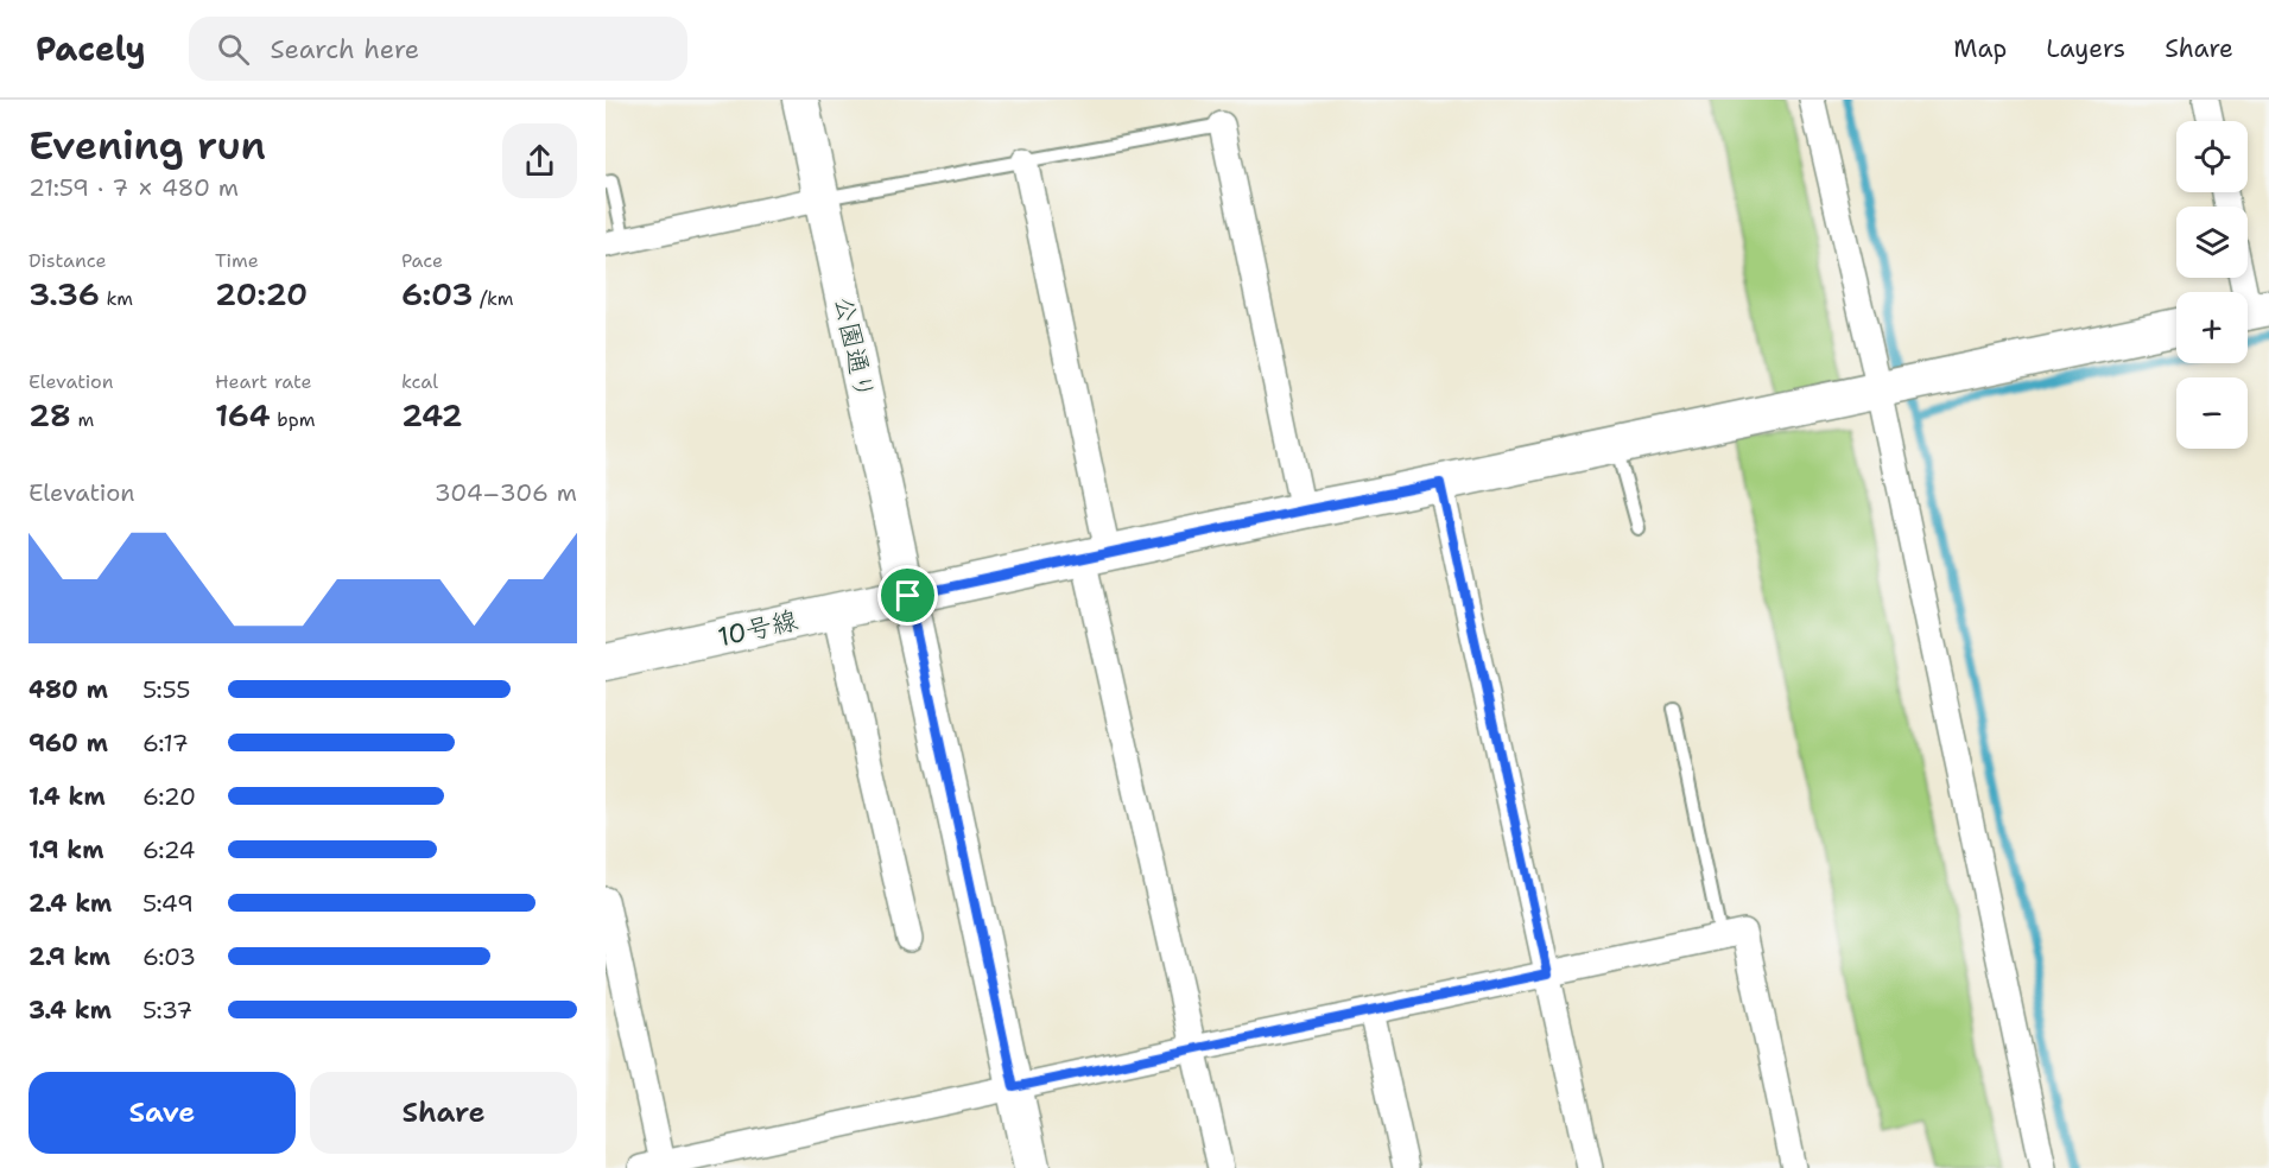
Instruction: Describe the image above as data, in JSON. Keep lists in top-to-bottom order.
{
  "streets": {
    "street": ["公園通り", "10号線"]
  },
  "crossings": [
    ["公園通り", "10号線"]
  ],
  "page": {
    "header": "Pacely",
    "search": "Search here",
    "nav": ["Map", "Layers", "Share"],
    "heading": ["Evening run", "21:59 · 7 × 480 m"],
    "map_buttons": ["+", "−"],
    "stats": [
      ["Distance", "3.36 km"],
      ["Time", "20:20"],
      ["Pace", "6:03 /km"],
      ["Elevation", "28 m"],
      ["Heart rate", "164 bpm"],
      ["kcal", "242"]
    ],
    "chart": ["Elevation", "304–306 m"],
    "list": [
      {
        "name": "480 m",
        "note": "5:55"
      },
      {
        "name": "960 m",
        "note": "6:17"
      },
      {
        "name": "1.4 km",
        "note": "6:20"
      },
      {
        "name": "1.9 km",
        "note": "6:24"
      },
      {
        "name": "2.4 km",
        "note": "5:49"
      },
      {
        "name": "2.9 km",
        "note": "6:03"
      },
      {
        "name": "3.4 km",
        "note": "5:37"
      }
    ],
    "buttons": ["Save", "Share"]
  }
}
